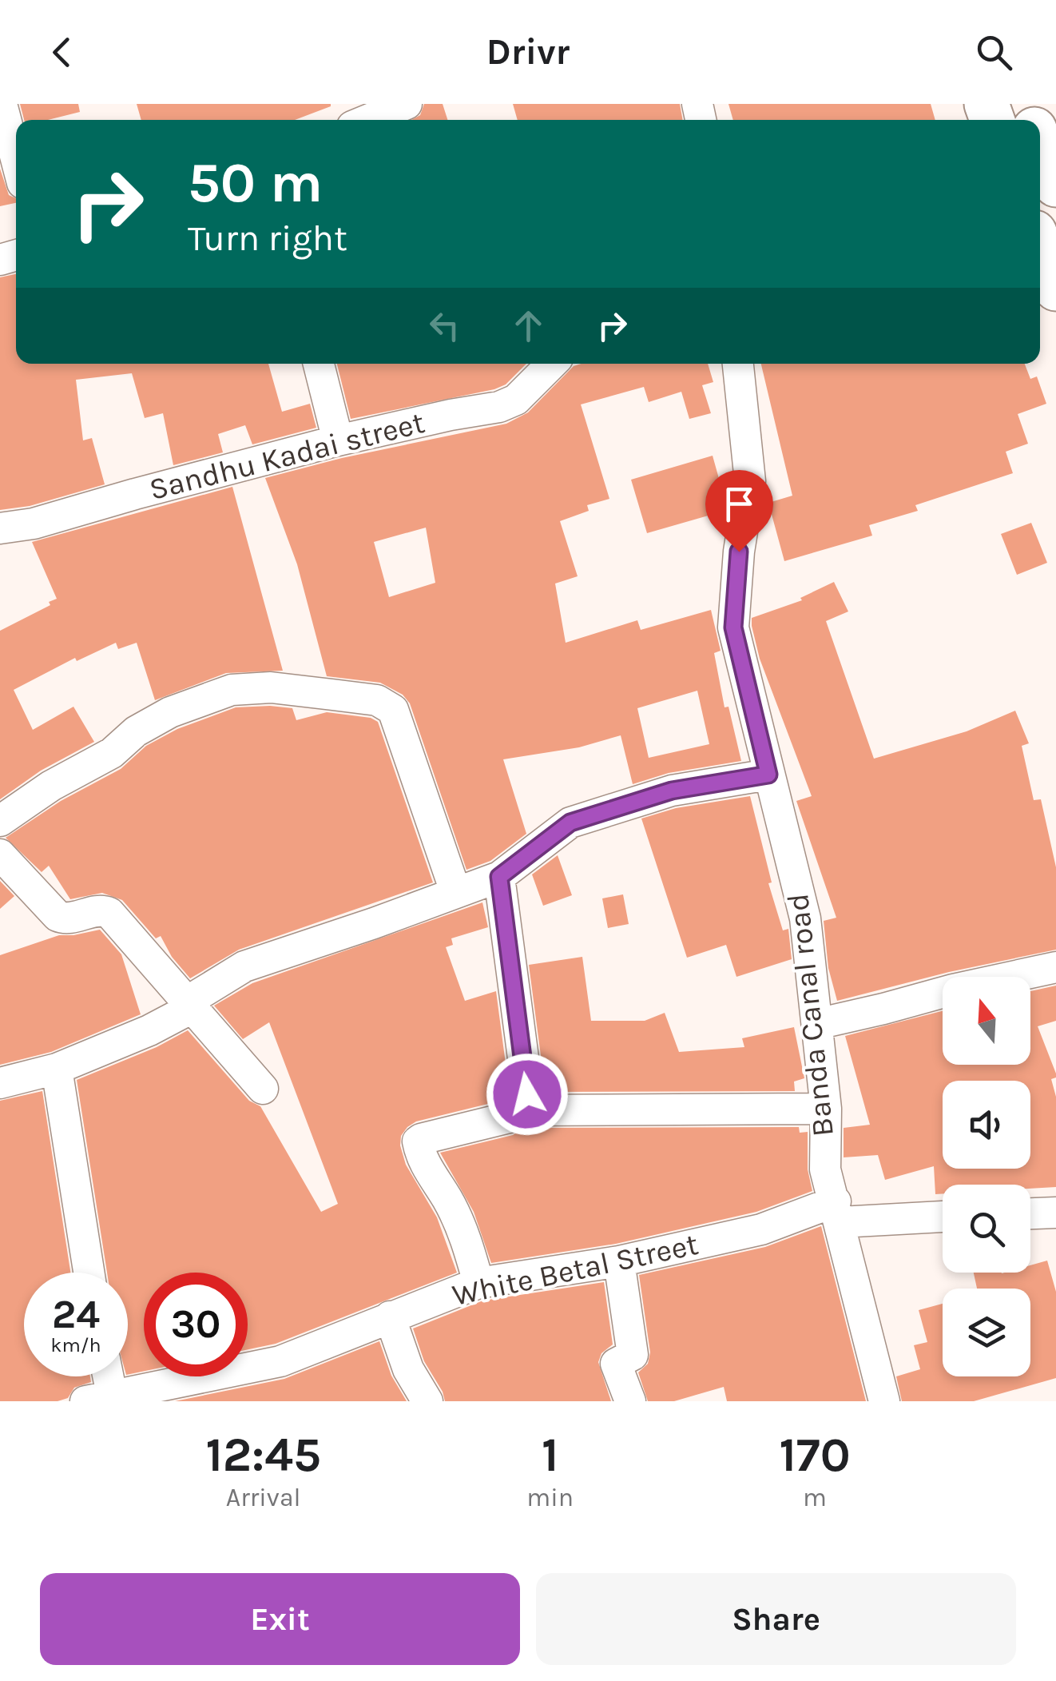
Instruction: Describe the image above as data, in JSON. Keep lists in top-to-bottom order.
{
  "streets": {
    "street": ["Sandhu Kadai street", "Banda Canal road", "White Betal Street"]
  },
  "crossings": [
    ["Banda Canal road", "White Betal Street"]
  ],
  "north": "top",
  "page": {
    "header": "Drivr",
    "turn": ["50 m", "Turn right"],
    "speed": "24 km/h",
    "limit": "30",
    "eta": [
      "12:45",
      "Arrival",
      "1",
      "min",
      "170",
      "m"
    ],
    "buttons": ["Exit", "Share"]
  }
}
